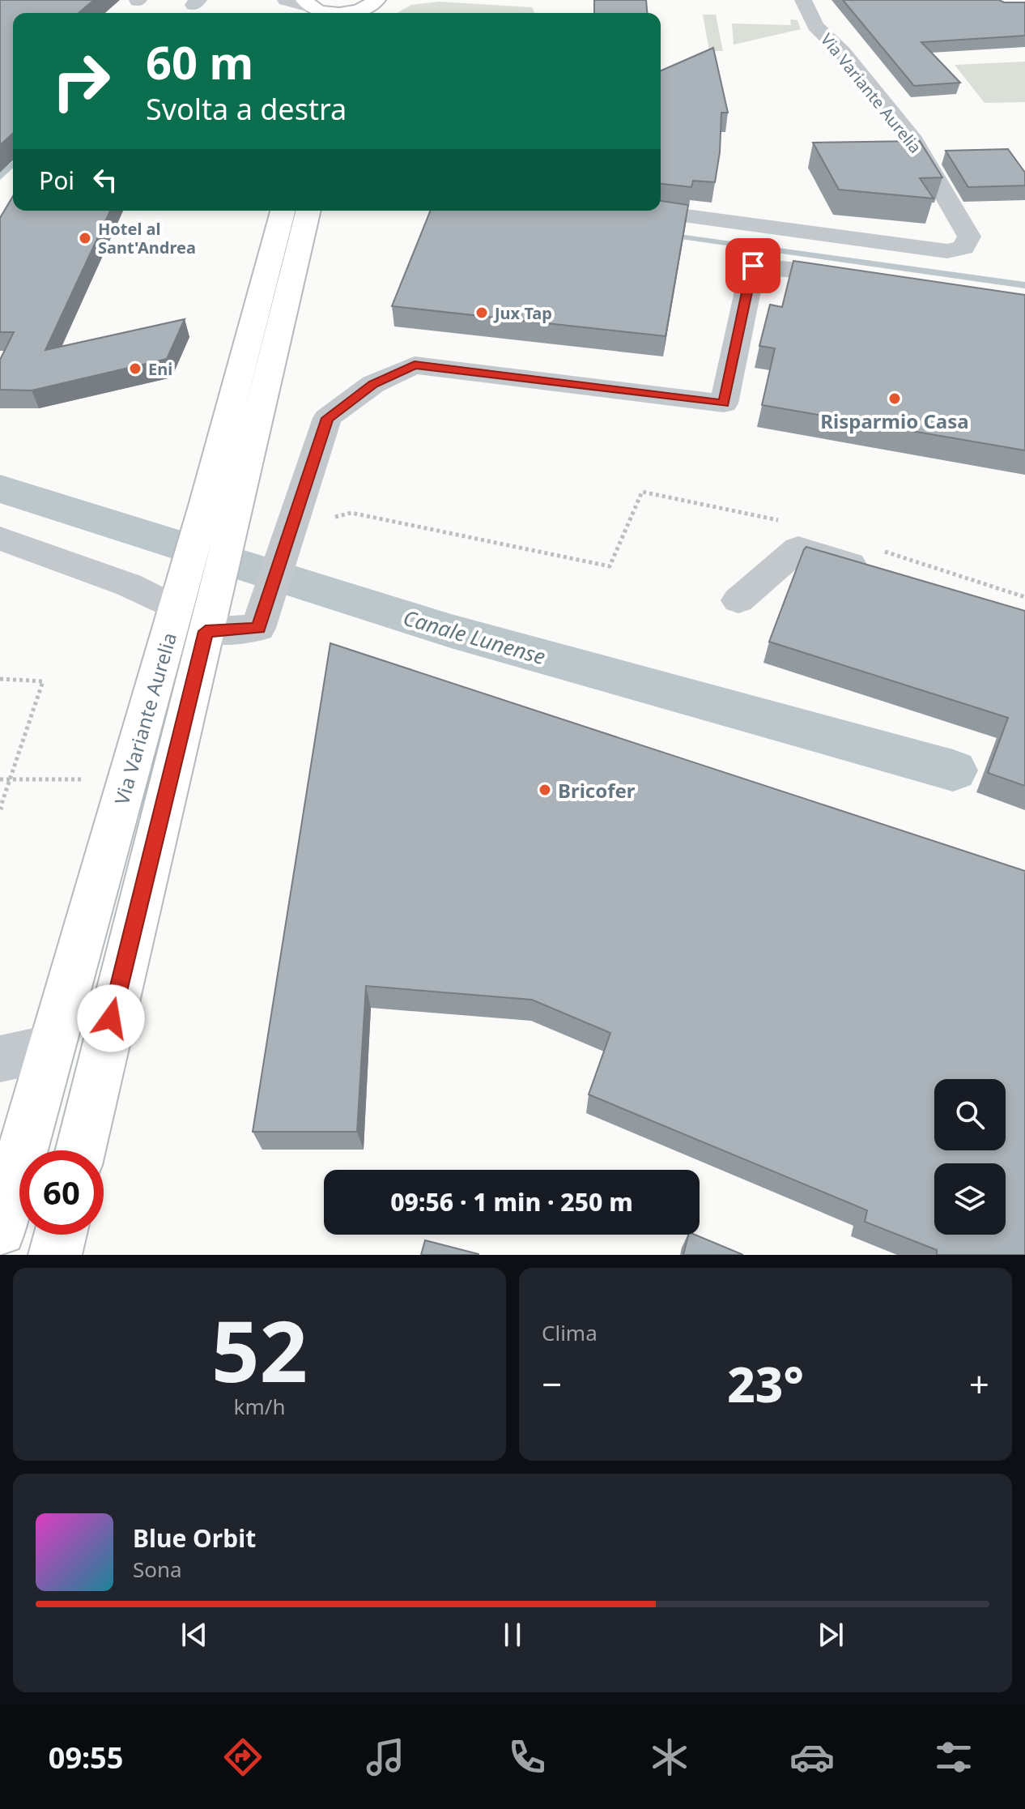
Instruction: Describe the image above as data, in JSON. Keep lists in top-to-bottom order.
{
  "streets": {
    "main road": ["Via Variante Aurelia"]
  },
  "water": ["Canale Lunense"],
  "places": [
    "Hotel al Sant'Andrea",
    "Jux Tap",
    "Eni",
    "Risparmio Casa",
    "Bricofer"
  ],
  "page": {
    "turn": ["60 m", "Svolta a destra"],
    "then": "Poi",
    "limit": "60",
    "trip": "09:56 · 1 min · 250 m",
    "tile": [
      ["52", "km/h"],
      "Clima"
    ],
    "heat": ["−", "23°", "+"],
    "song": ["Blue Orbit", "Sona"],
    "tabs": "09:55"
  }
}
